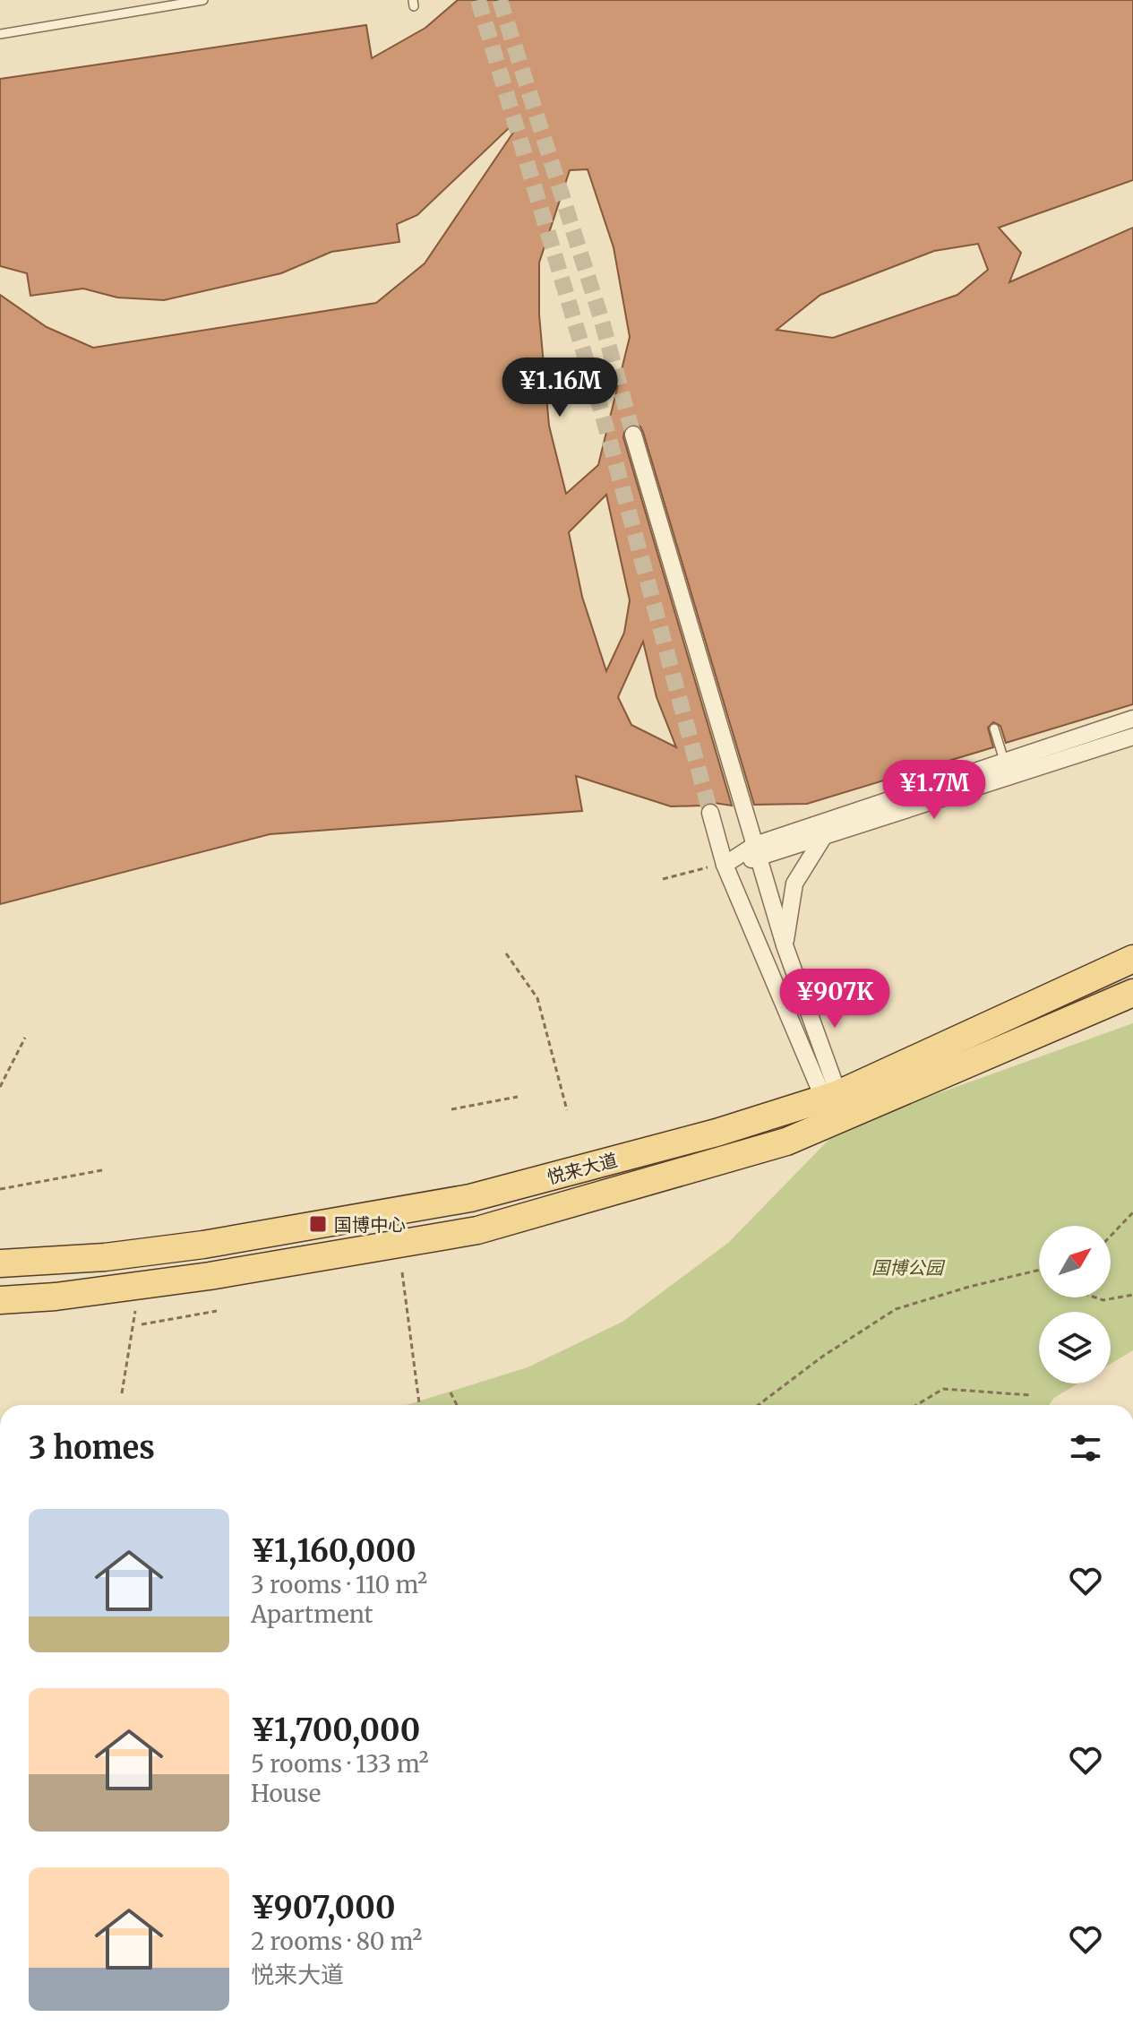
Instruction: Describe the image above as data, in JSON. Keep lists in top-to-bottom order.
{
  "streets": {
    "main road": ["悦来大道"]
  },
  "parks": ["国博公园"],
  "places": {
    "transit": ["国博中心"]
  },
  "north": "top right",
  "page": {
    "price": ["¥1.16M", "¥1.7M", "¥907K"],
    "heading": "3 homes",
    "list": [
      {
        "name": "¥1,160,000",
        "note": "3 rooms · 110 m² · Apartment"
      },
      {
        "name": "¥1,700,000",
        "note": "5 rooms · 133 m² · House"
      },
      {
        "name": "¥907,000",
        "note": "2 rooms · 80 m² · 悦来大道"
      }
    ]
  }
}
